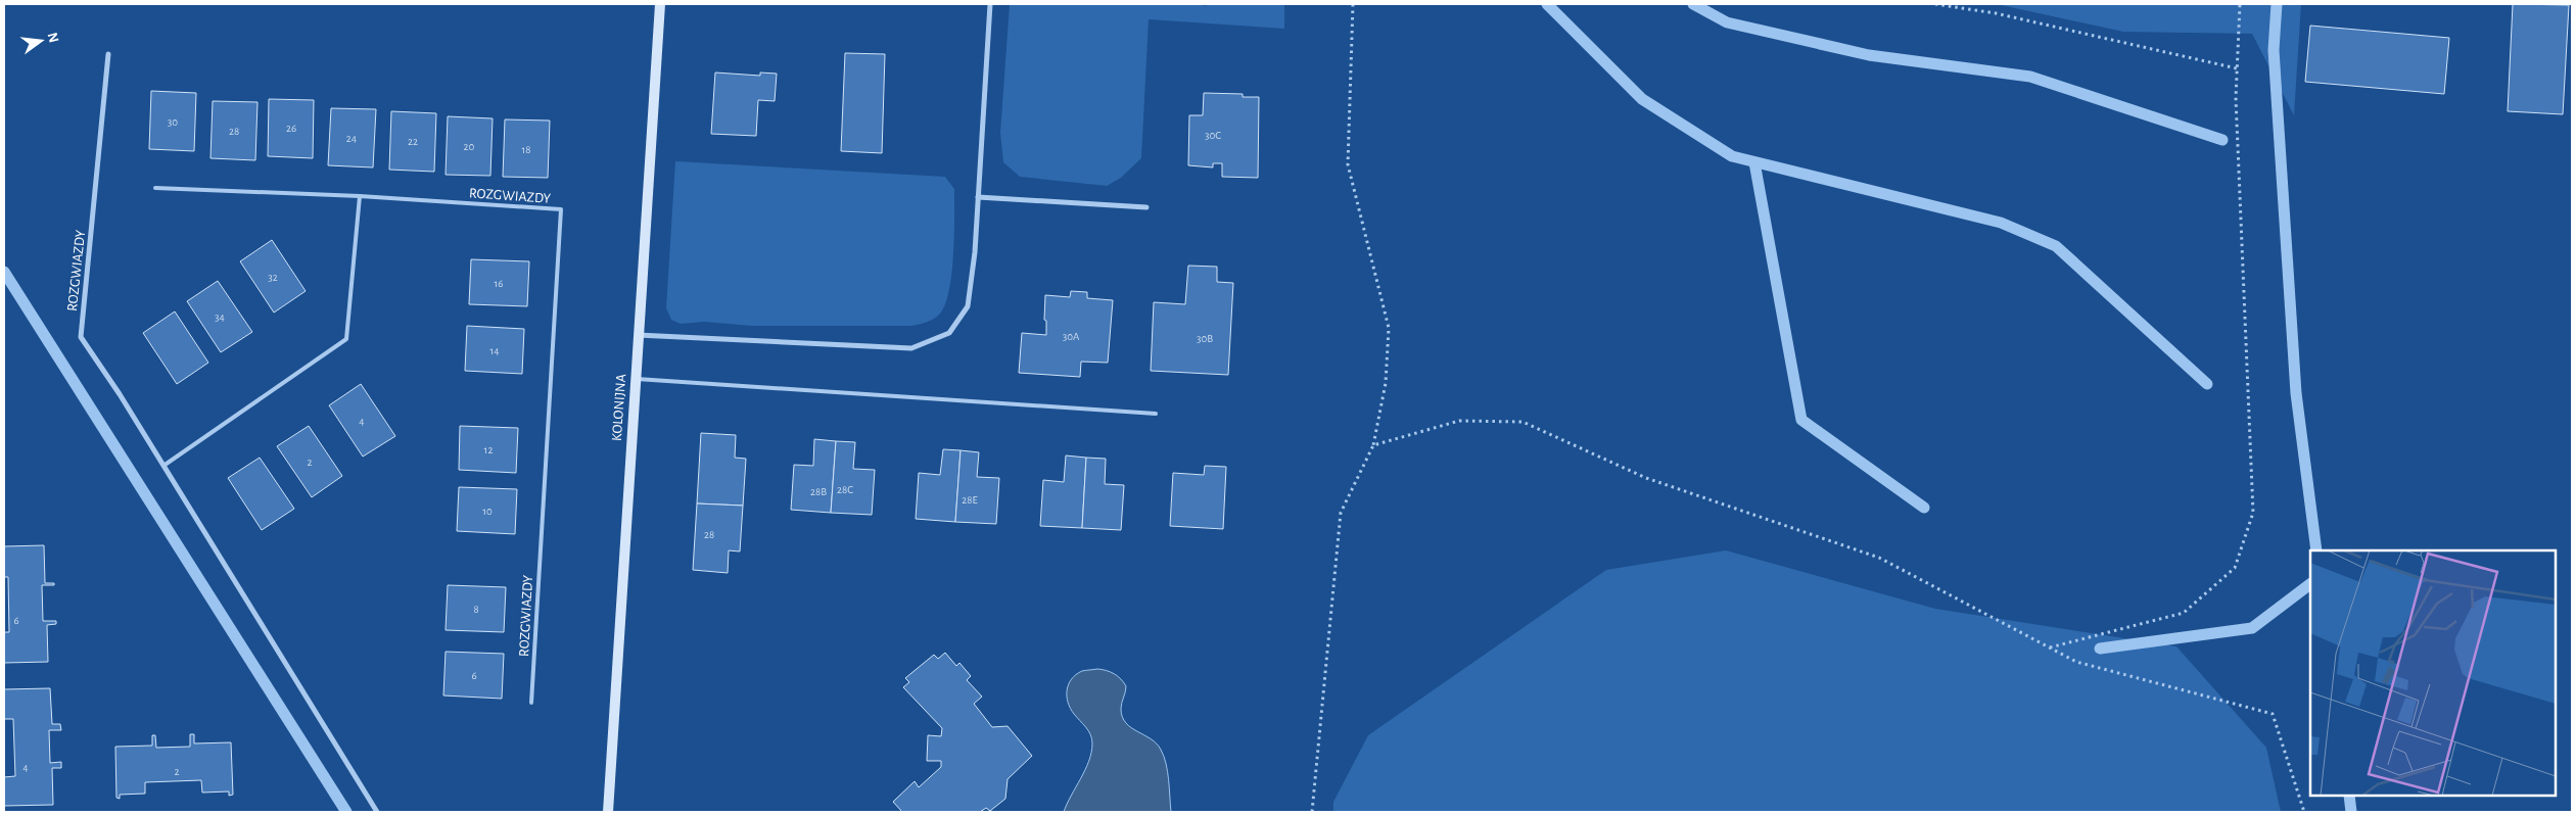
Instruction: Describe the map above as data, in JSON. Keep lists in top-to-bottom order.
{
  "streets": {
    "street": ["ROZGWIAZDY", "KOLONIJNA"]
  },
  "house_numbers": [
    "30",
    "26",
    "28",
    "30C",
    "24",
    "22",
    "20",
    "18",
    "32",
    "16",
    "34",
    "30A",
    "30B",
    "14",
    "4",
    "12",
    "2",
    "28C",
    "28B",
    "28E",
    "10",
    "28",
    "8",
    "6",
    "6",
    "4",
    "2"
  ],
  "north": "right"
}
